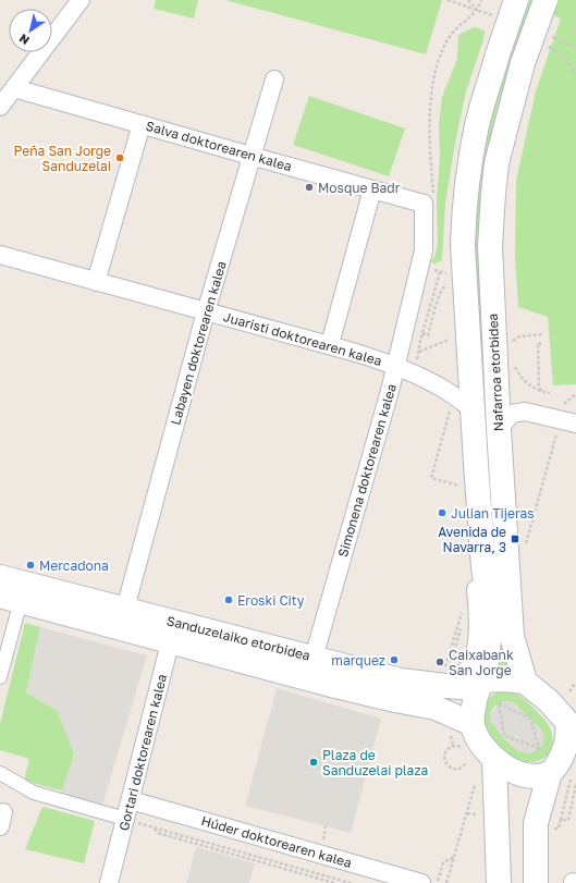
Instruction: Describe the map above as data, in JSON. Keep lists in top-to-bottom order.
{
  "streets": {
    "main road": ["Nafarroa etorbidea", "Sanduzelaiko etorbidea"],
    "street": [
      "Salva doktorearen kalea",
      "Juaristi doktorearen kalea",
      "Labayen doktorearen kalea",
      "Simonena doktorearen kalea",
      "Gortari doktorearen kalea",
      "Húder doktorearen kalea"
    ]
  },
  "crossings": [
    ["Salva doktorearen kalea", "Labayen doktorearen kalea"],
    ["Salva doktorearen kalea", "Simonena doktorearen kalea"],
    ["Juaristi doktorearen kalea", "Labayen doktorearen kalea"],
    ["Juaristi doktorearen kalea", "Nafarroa etorbidea"],
    ["Juaristi doktorearen kalea", "Simonena doktorearen kalea"],
    ["Labayen doktorearen kalea", "Sanduzelaiko etorbidea"],
    ["Nafarroa etorbidea", "Sanduzelaiko etorbidea"],
    ["Simonena doktorearen kalea", "Sanduzelaiko etorbidea"],
    ["Sanduzelaiko etorbidea", "Gortari doktorearen kalea"],
    ["Gortari doktorearen kalea", "Húder doktorearen kalea"]
  ],
  "places": {
    "other": [
      "Peña San Jorge Sanduzelai",
      "Mosque Badr",
      "Julian Tijeras",
      "Mercadona",
      "Eroski City",
      "marquez",
      "Caixabank San Jorge",
      "Plaza de Sanduzelai plaza"
    ],
    "transit": ["Avenida de Navarra, 3"]
  },
  "north": "bottom left"
}
